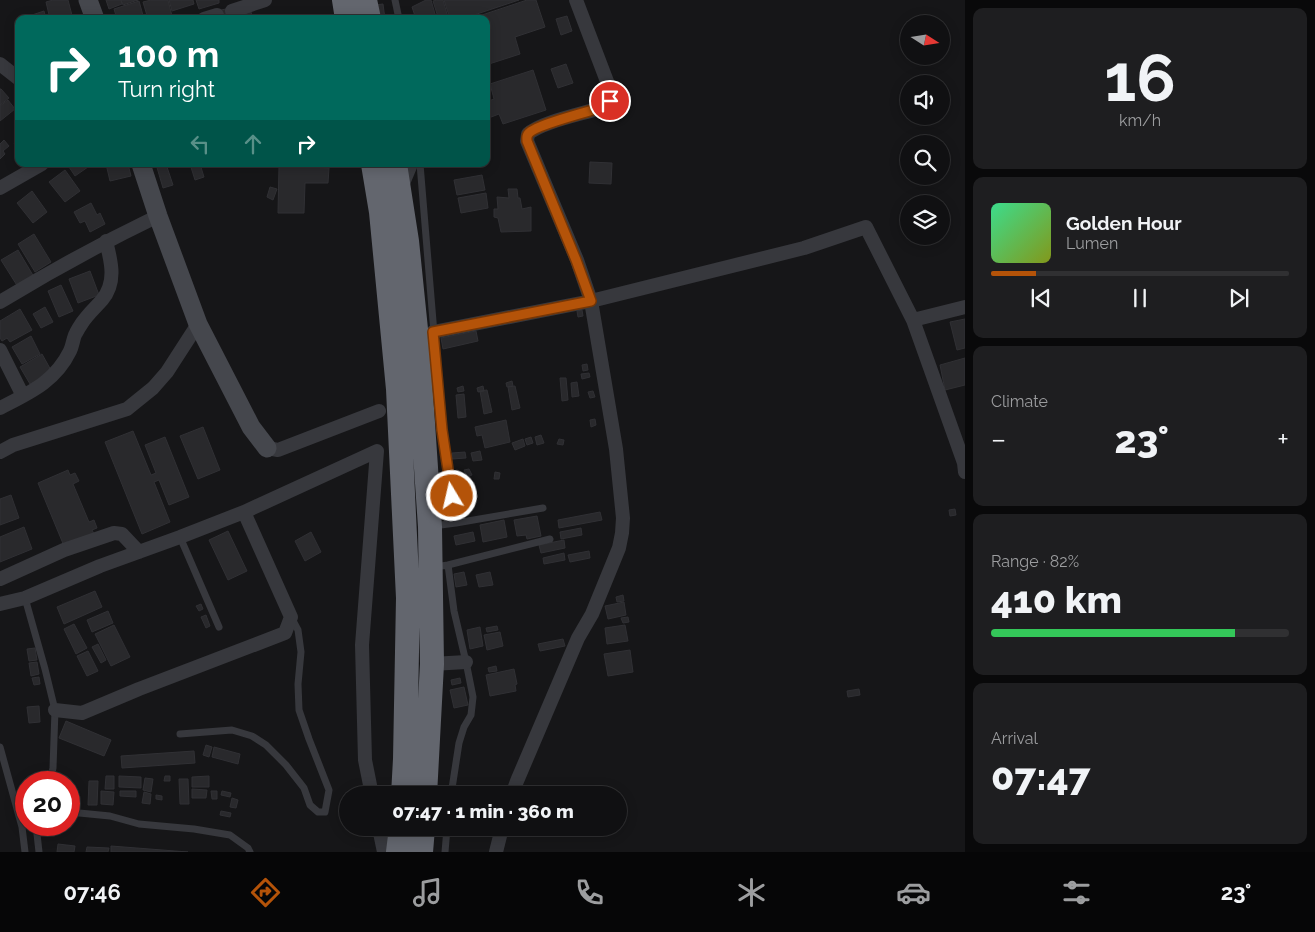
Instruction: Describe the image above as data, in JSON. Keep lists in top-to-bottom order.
{
  "north": "right",
  "page": {
    "tile": [
      ["16", "km/h"],
      "Climate",
      ["Range · 82%", "410 km"],
      ["Arrival", "07:47"]
    ],
    "turn": ["100 m", "Turn right"],
    "song": ["Golden Hour", "Lumen"],
    "heat": ["−", "23°", "+"],
    "limit": "20",
    "trip": "07:47 · 1 min · 360 m",
    "tabs": ["07:46", "23°"]
  }
}
